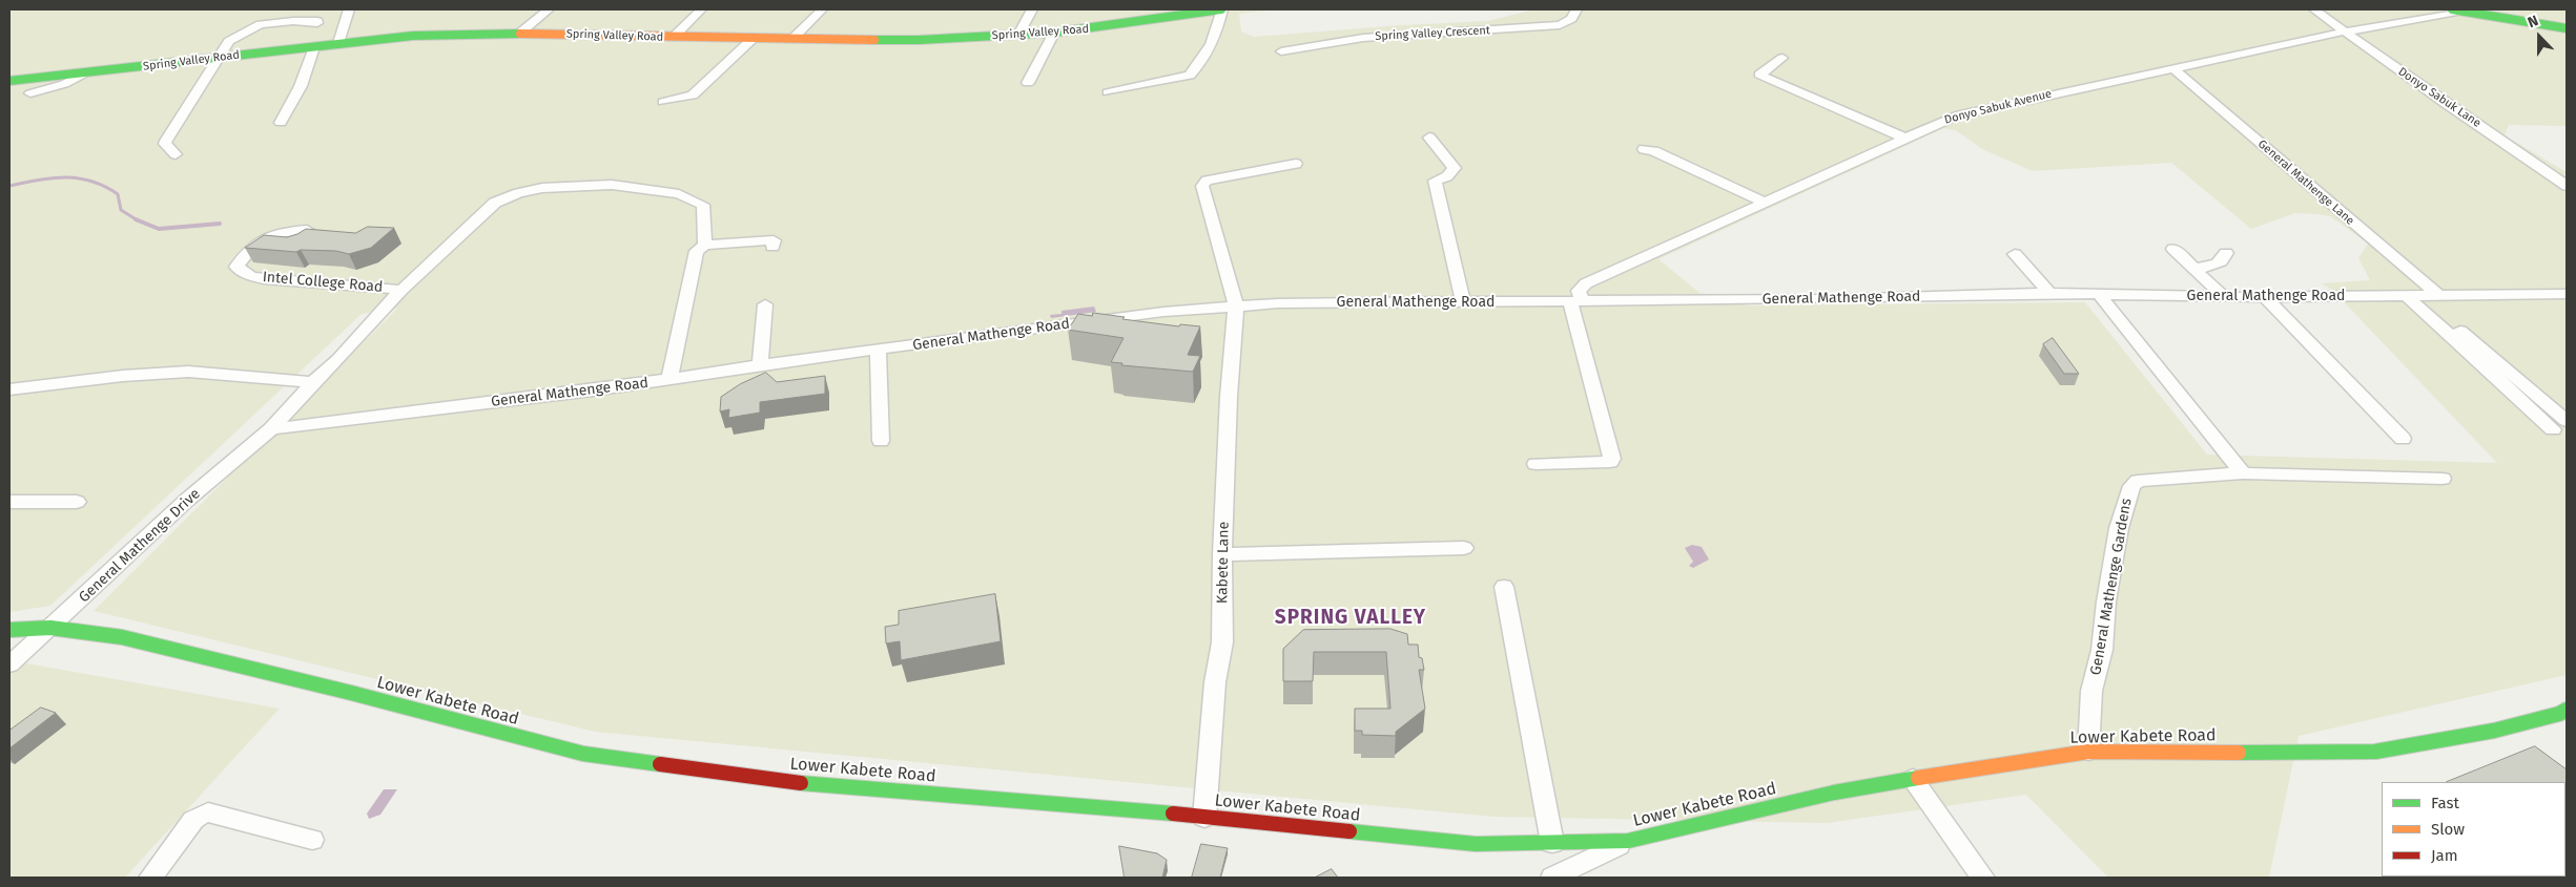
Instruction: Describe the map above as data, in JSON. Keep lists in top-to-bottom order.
{
  "streets": {
    "main road": ["Spring Valley Road", "Lower Kabete Road"],
    "street": [
      "Spring Valley Crescent",
      "Donyo Sabuk Lane",
      "Donyo Sabuk Avenue",
      "General Mathenge Lane",
      "Intel College Road",
      "General Mathenge Road",
      "General Mathenge Drive",
      "Kabete Lane",
      "General Mathenge Gardens"
    ]
  },
  "crossings": [
    ["Donyo Sabuk Lane", "Donyo Sabuk Avenue"],
    ["Donyo Sabuk Avenue", "General Mathenge Lane"],
    ["Donyo Sabuk Avenue", "General Mathenge Road"],
    ["General Mathenge Lane", "General Mathenge Road"],
    ["Intel College Road", "General Mathenge Drive"],
    ["General Mathenge Road", "General Mathenge Drive"],
    ["General Mathenge Road", "Kabete Lane"],
    ["General Mathenge Drive", "Lower Kabete Road"],
    ["Kabete Lane", "Lower Kabete Road"],
    ["General Mathenge Gardens", "Lower Kabete Road"]
  ],
  "districts": ["SPRING VALLEY"],
  "legend": ["Fast", "Slow", "Jam"],
  "north": "top"
}
